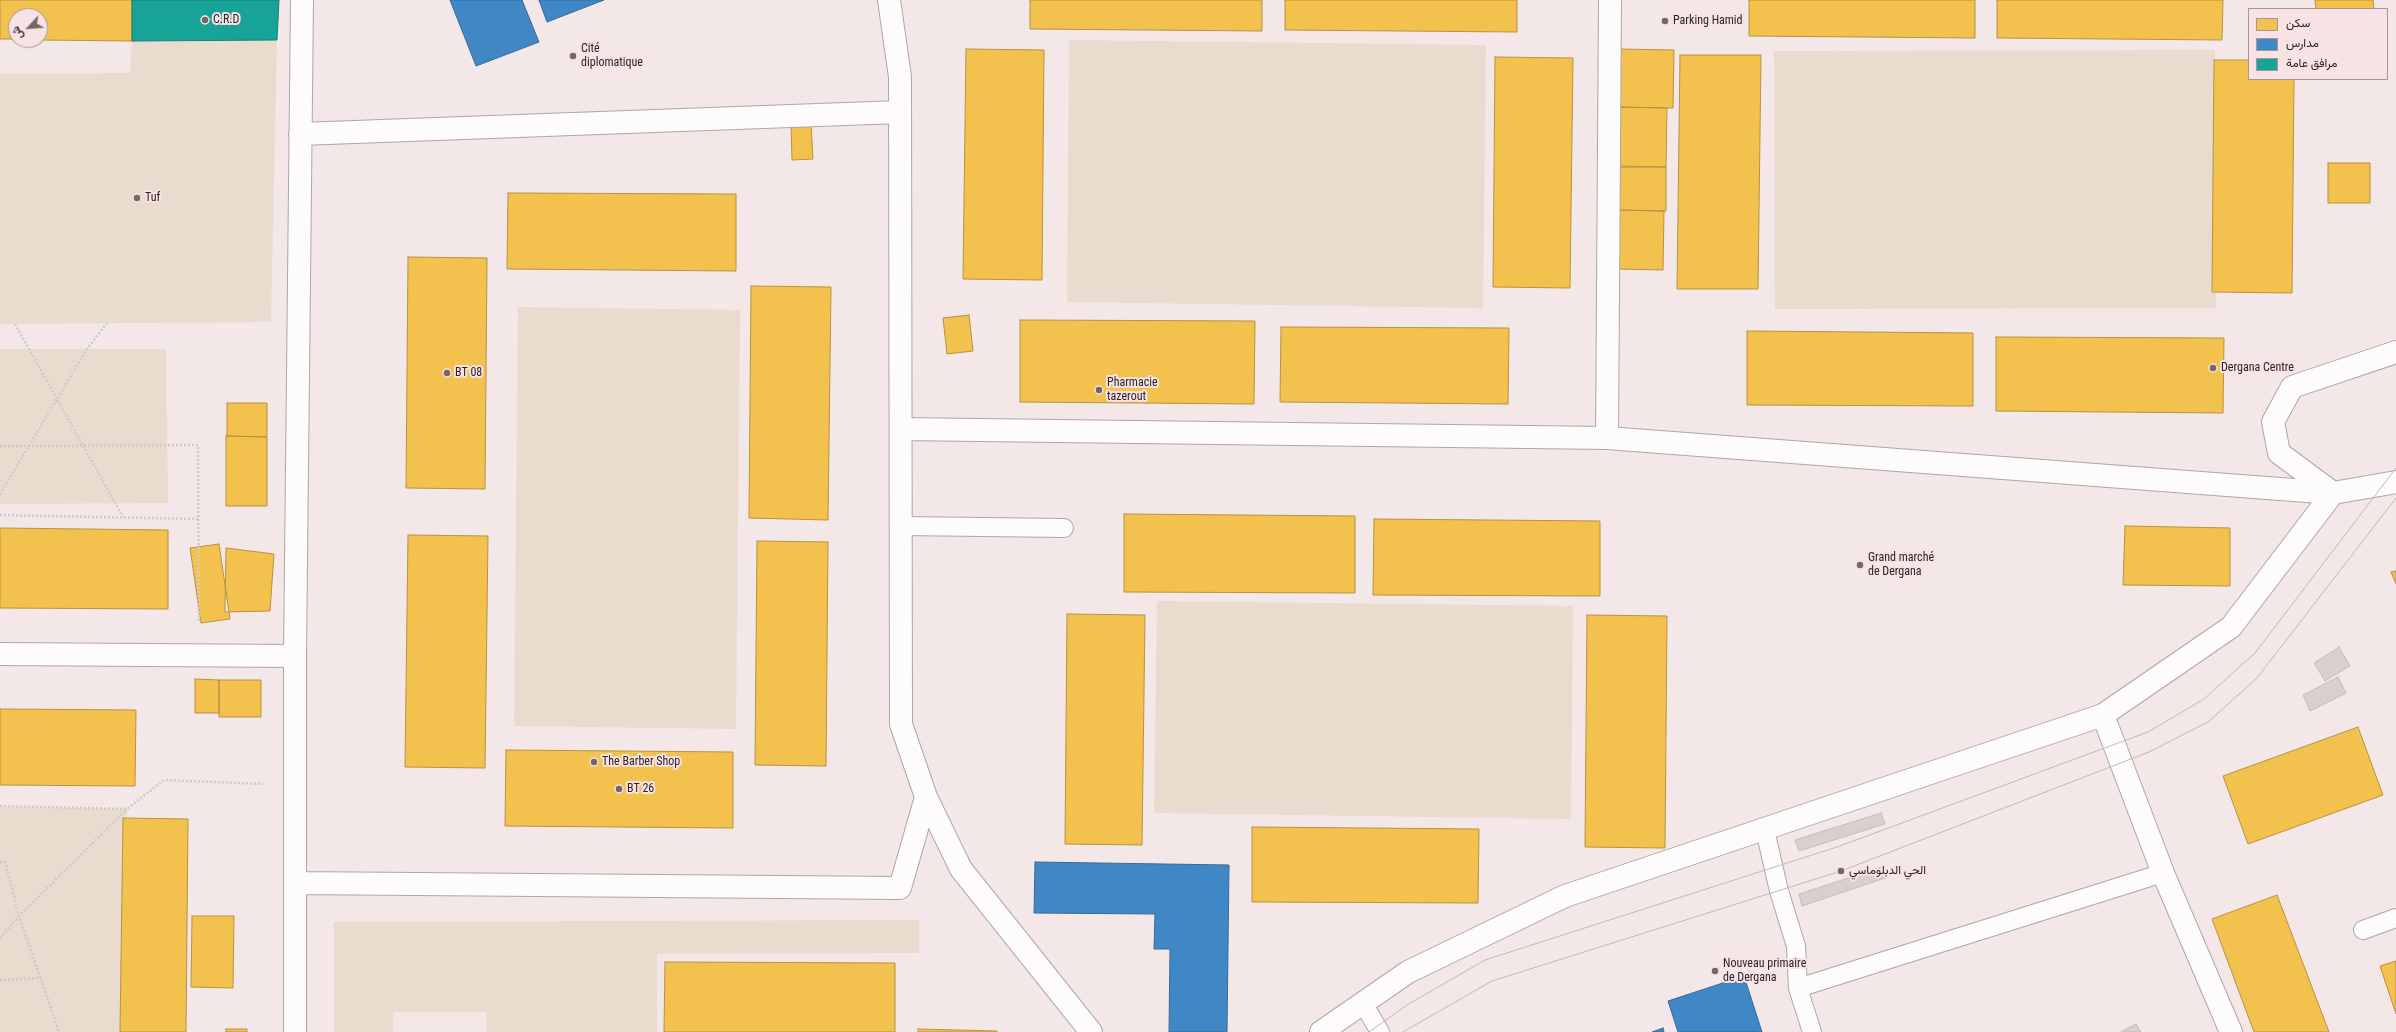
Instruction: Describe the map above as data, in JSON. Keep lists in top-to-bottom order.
{
  "places": [
    "C.R.D",
    "Parking Hamid",
    "Cité diplomatique",
    "Tuf",
    "Dergana Centre",
    "BT 08",
    "Pharmacie tazerout",
    "Grand marché de Dergana",
    "The Barber Shop",
    "BT 26",
    "الحي الدبلوماسي",
    "Nouveau primaire de Dergana"
  ],
  "legend": ["سكن", "مدارس", "مرافق عامة"],
  "north": "bottom left"
}
